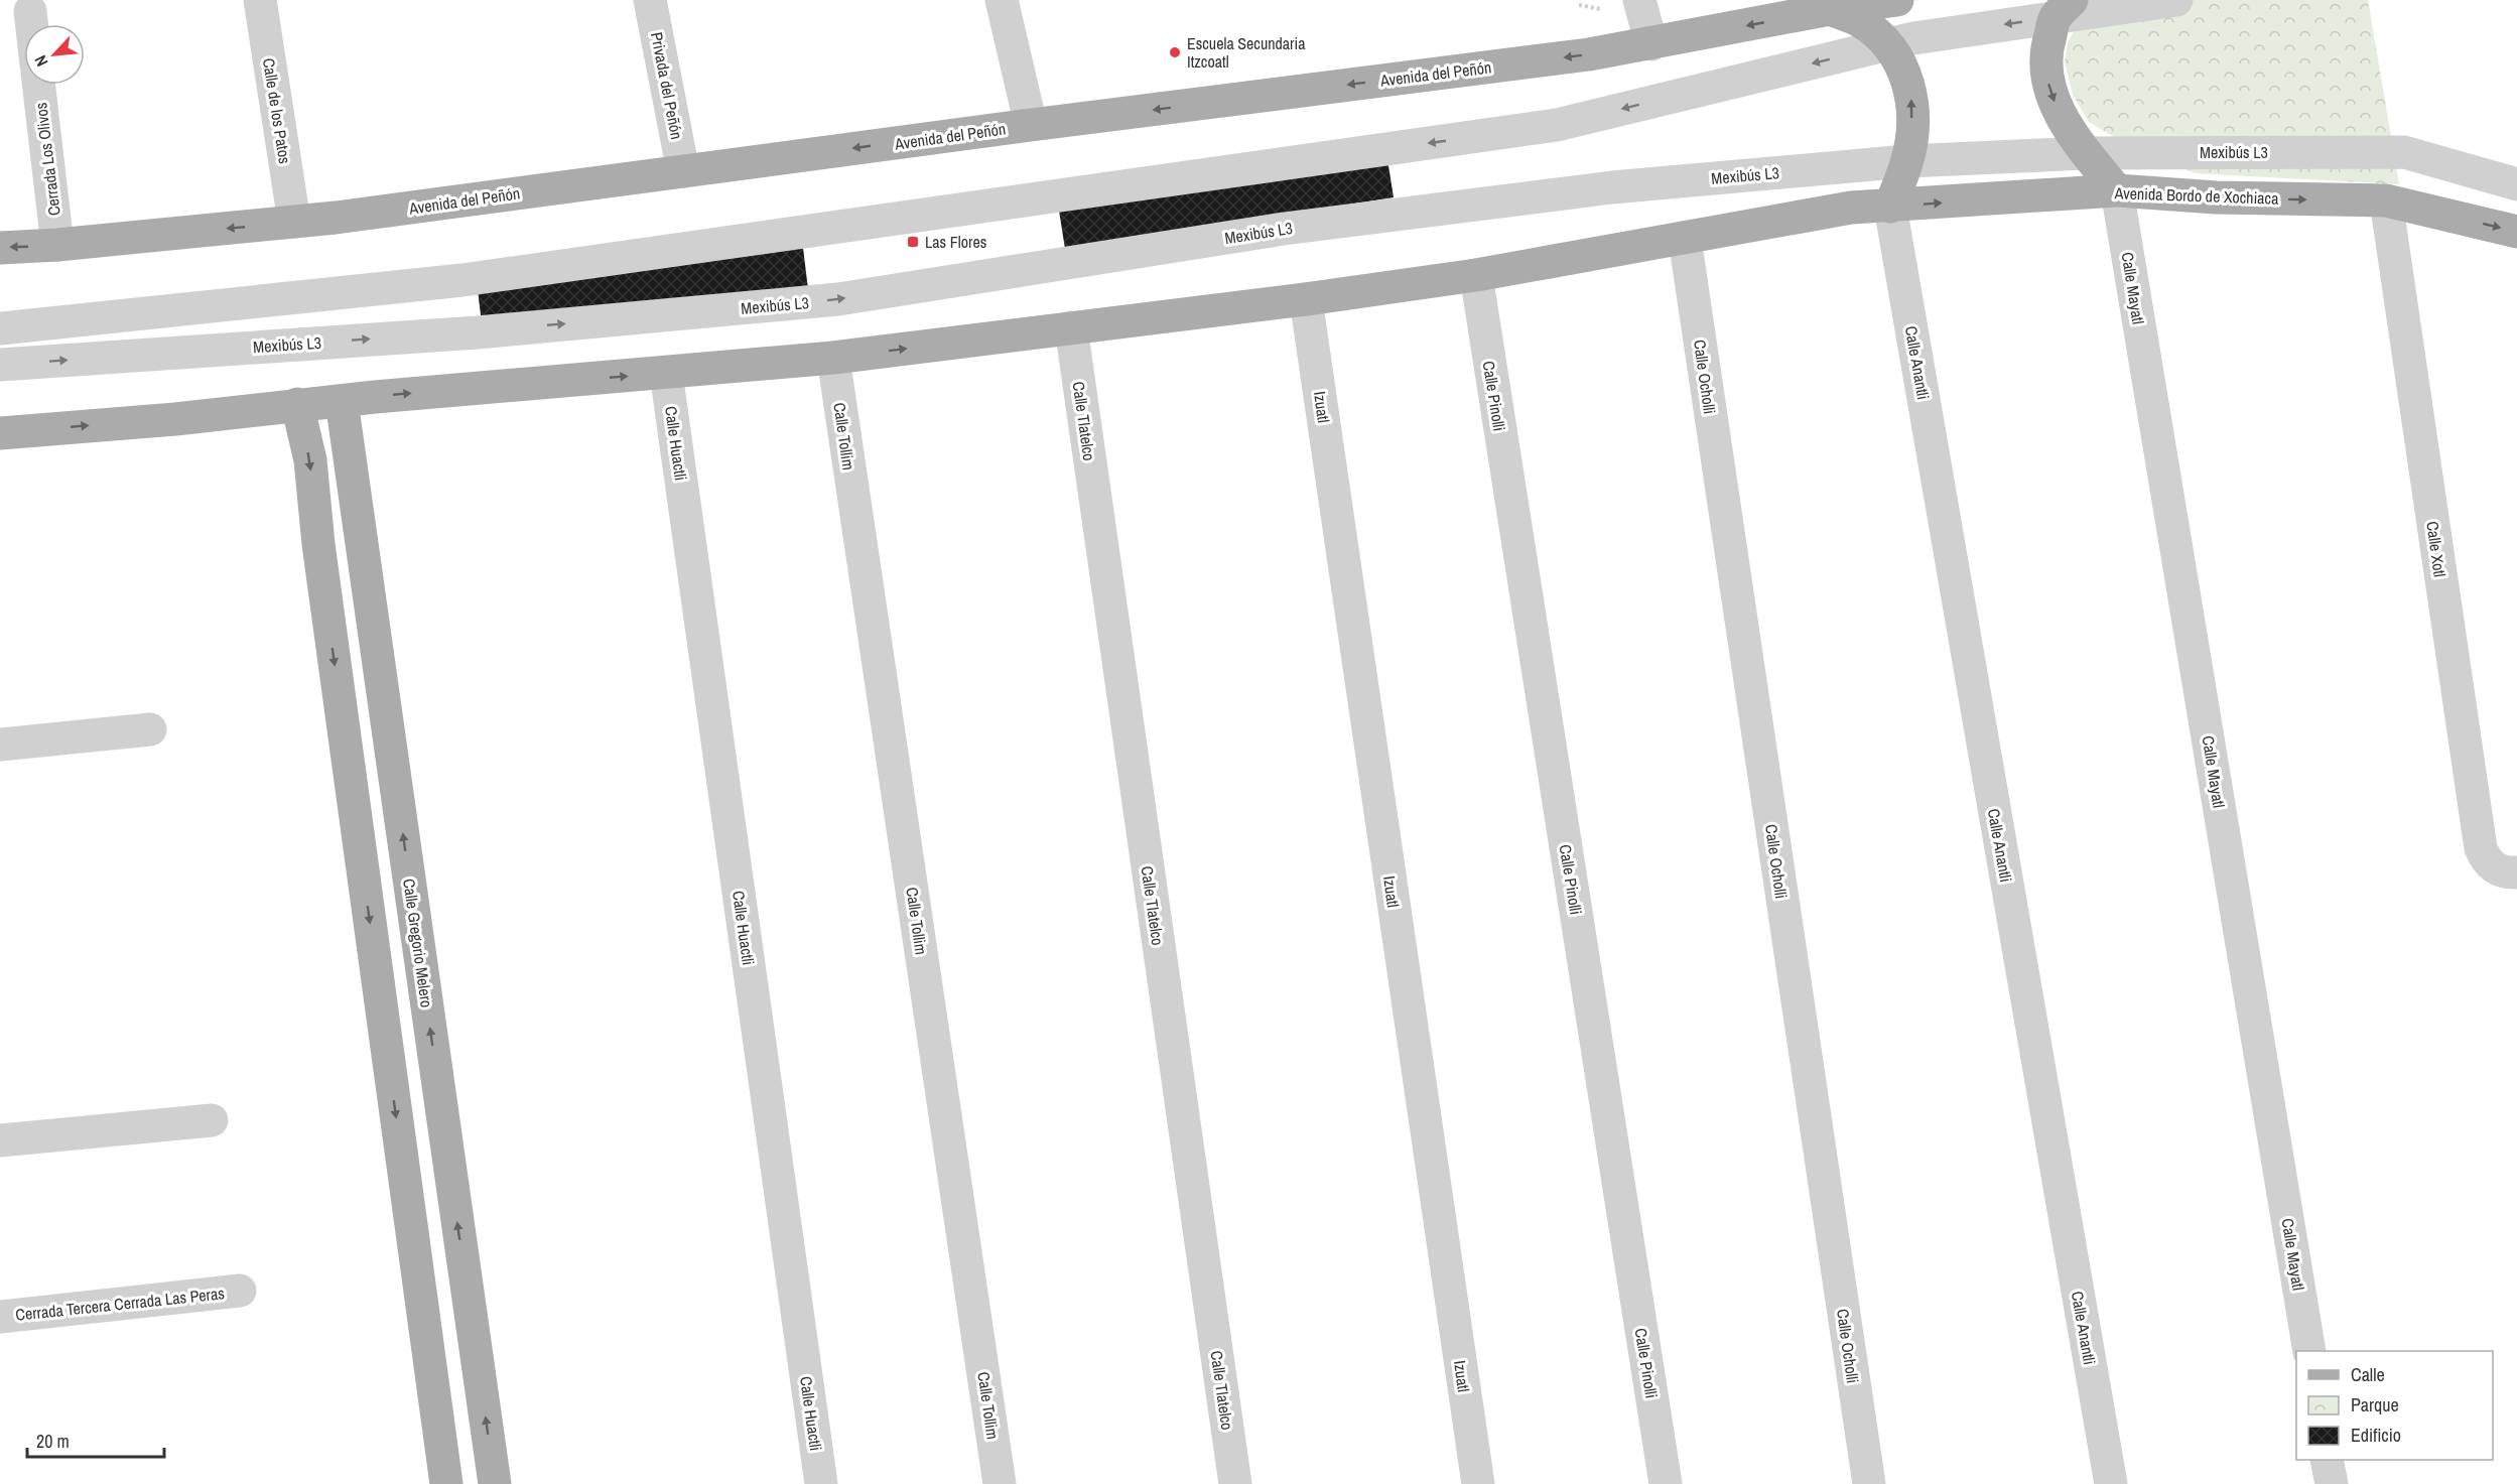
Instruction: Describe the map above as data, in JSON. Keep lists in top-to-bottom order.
{
  "streets": {
    "main road": ["Avenida del Peñón", "Avenida Bordo de Xochiaca", "Calle Gregorio Melero"],
    "street": [
      "Privada del Peñón",
      "Calle de los Patos",
      "Mexibús L3",
      "Cerrada Los Olivos",
      "Calle Mayatl",
      "Calle Anantli",
      "Calle Ocholli",
      "Calle Pinolli",
      "Izuatl",
      "Calle Tlatelco",
      "Calle Tollim",
      "Calle Huactli",
      "Calle Xotl",
      "Cerrada Tercera Cerrada Las Peras"
    ]
  },
  "crossings": [
    ["Avenida del Peñón", "Privada del Peñón"],
    ["Avenida del Peñón", "Calle de los Patos"],
    ["Avenida del Peñón", "Cerrada Los Olivos"],
    ["Avenida Bordo de Xochiaca", "Calle Mayatl"],
    ["Avenida Bordo de Xochiaca", "Calle Anantli"],
    ["Avenida Bordo de Xochiaca", "Calle Xotl"]
  ],
  "one_way": ["Avenida Bordo de Xochiaca"],
  "places": {
    "other": ["Escuela Secundaria Itzcoatl"],
    "transit": ["Las Flores"]
  },
  "legend": ["Calle", "Parque", "Edificio"],
  "scale_bar": "20 m",
  "north": "bottom left"
}
